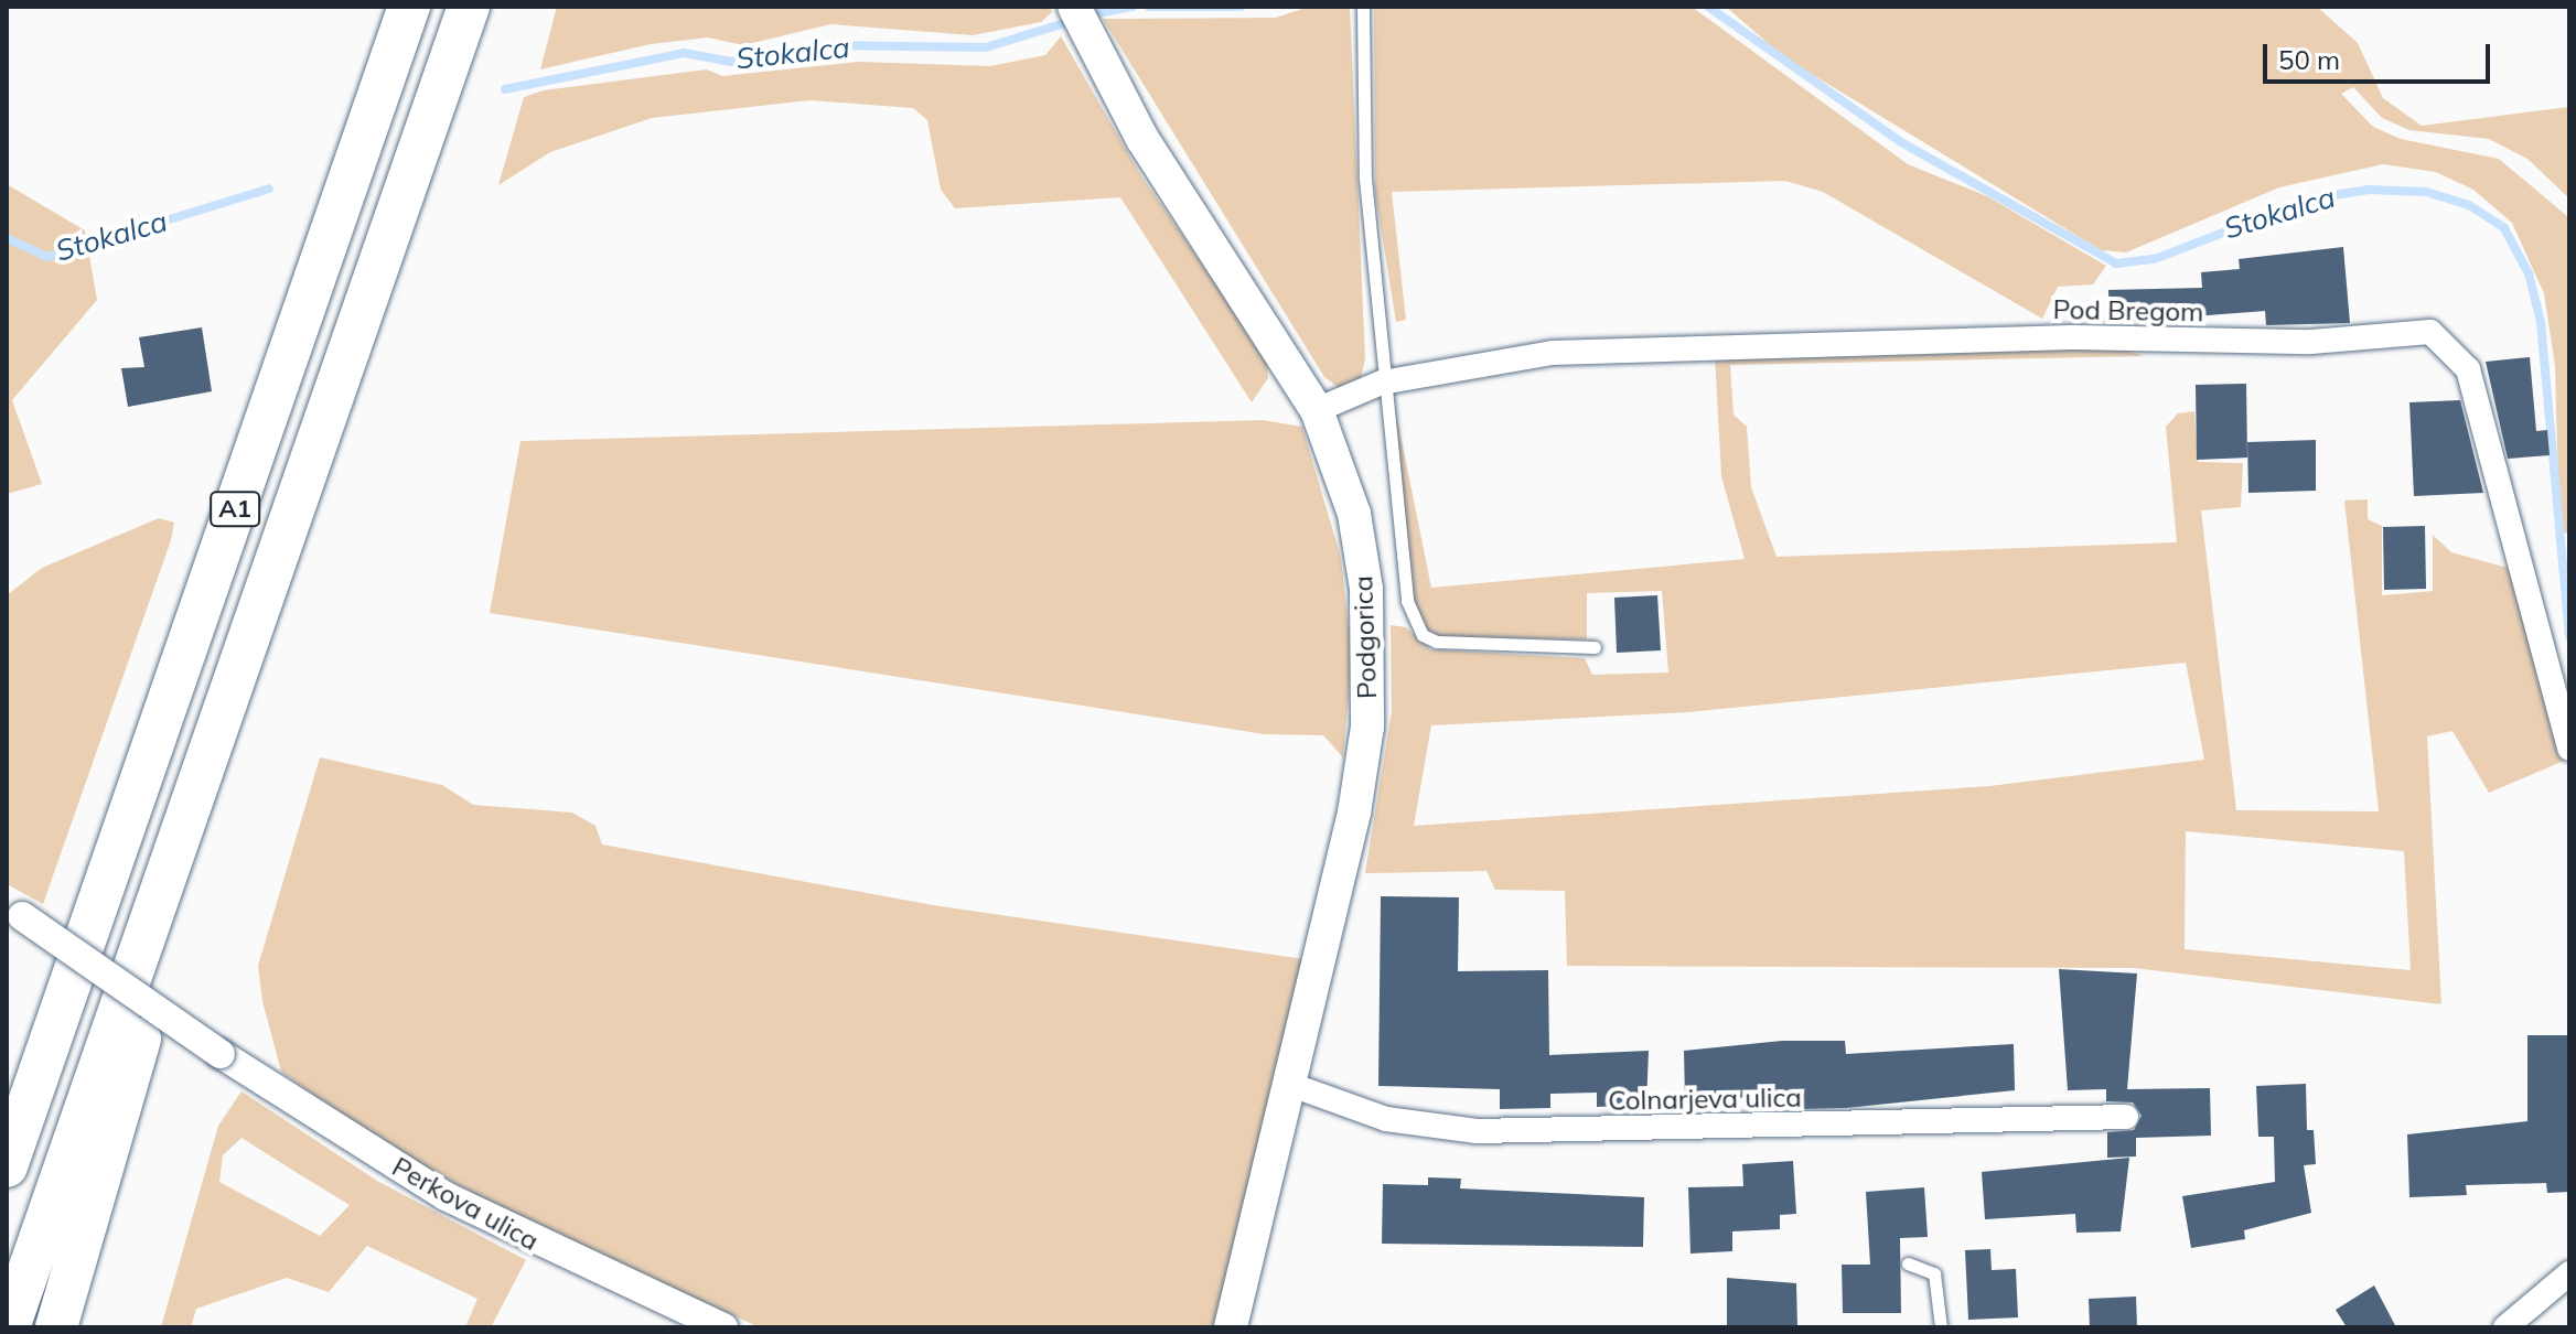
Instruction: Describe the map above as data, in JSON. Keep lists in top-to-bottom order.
{
  "streets": {
    "highway": ["A1"],
    "main road": ["Podgorica"],
    "street": ["Pod Bregom", "Colnarjeva ulica", "Perkova ulica"]
  },
  "crossings": [
    ["Pod Bregom", "Podgorica"],
    ["Podgorica", "Colnarjeva ulica"]
  ],
  "water": ["Stokalca"],
  "scale_bar": "50 m"
}
